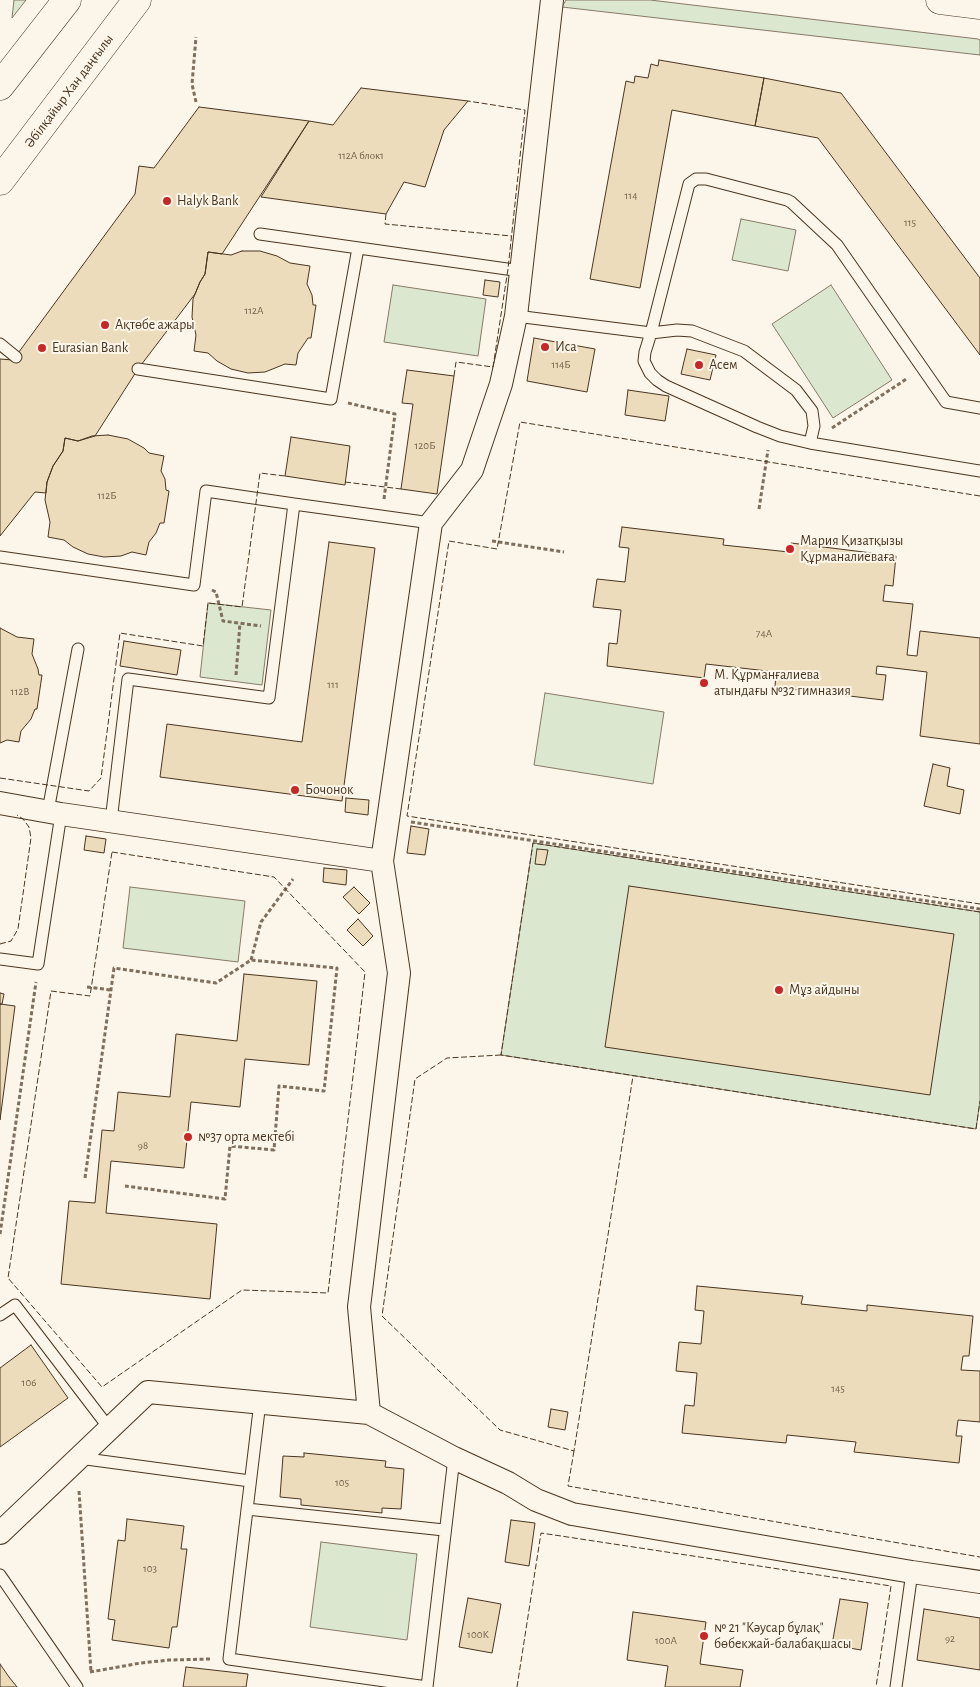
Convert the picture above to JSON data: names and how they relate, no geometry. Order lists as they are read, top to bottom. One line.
{"streets":{"main road":["Әбілқайыр Хан даңғылы"]},"places":["Halyk Bank","Ақтөбе ажары","Иса","Eurasian Bank","Асем","Мария Қизатқызы Құрманалиеваға","М. Құрманғалиева атындағы №32 гимназия","Бочонок","Мұз айдыны","№37 орта мектебі","№ 21 \"Кәусар бұлақ\" бөбекжай-балабақшасы"],"house_numbers":["112А блок1","114","115","112А","114Б","120Б","112Б","74А","111","112В","98","106","145","105","103","100К","92","100А"]}
